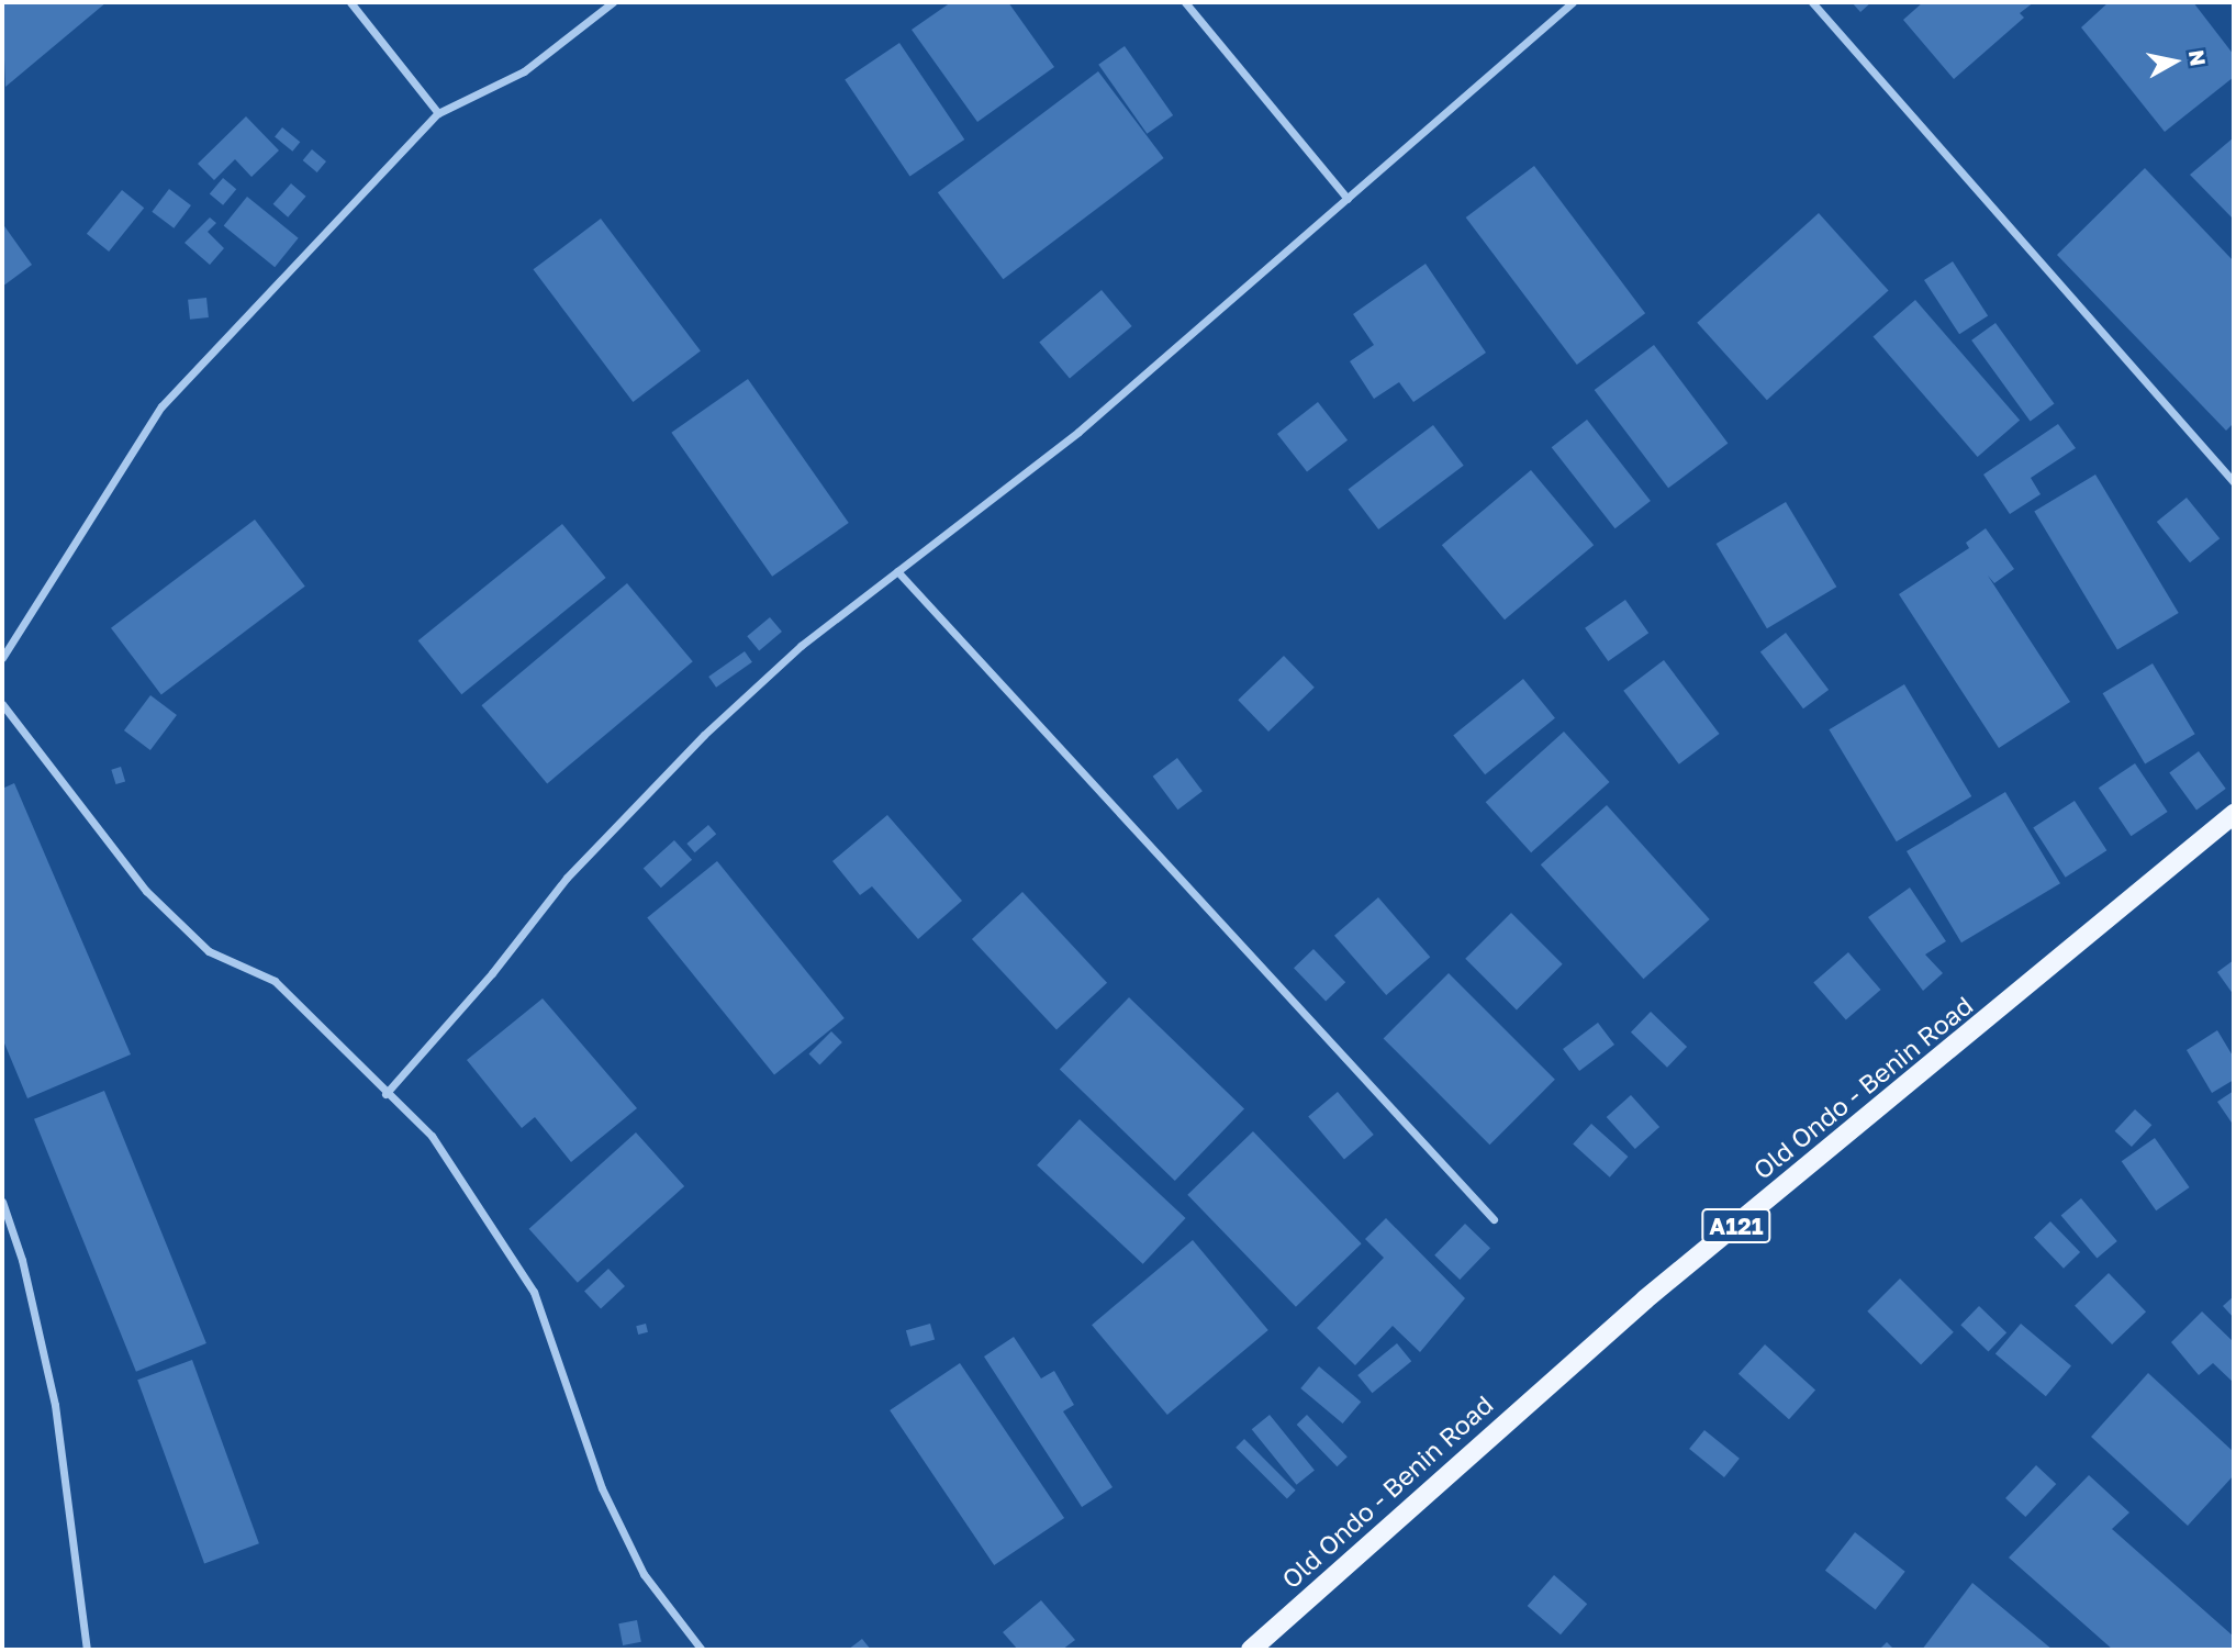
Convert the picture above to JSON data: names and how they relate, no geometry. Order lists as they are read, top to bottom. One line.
{"streets":{"main road":["Old Ondo - Benin Road","A121"]},"north":"right"}
